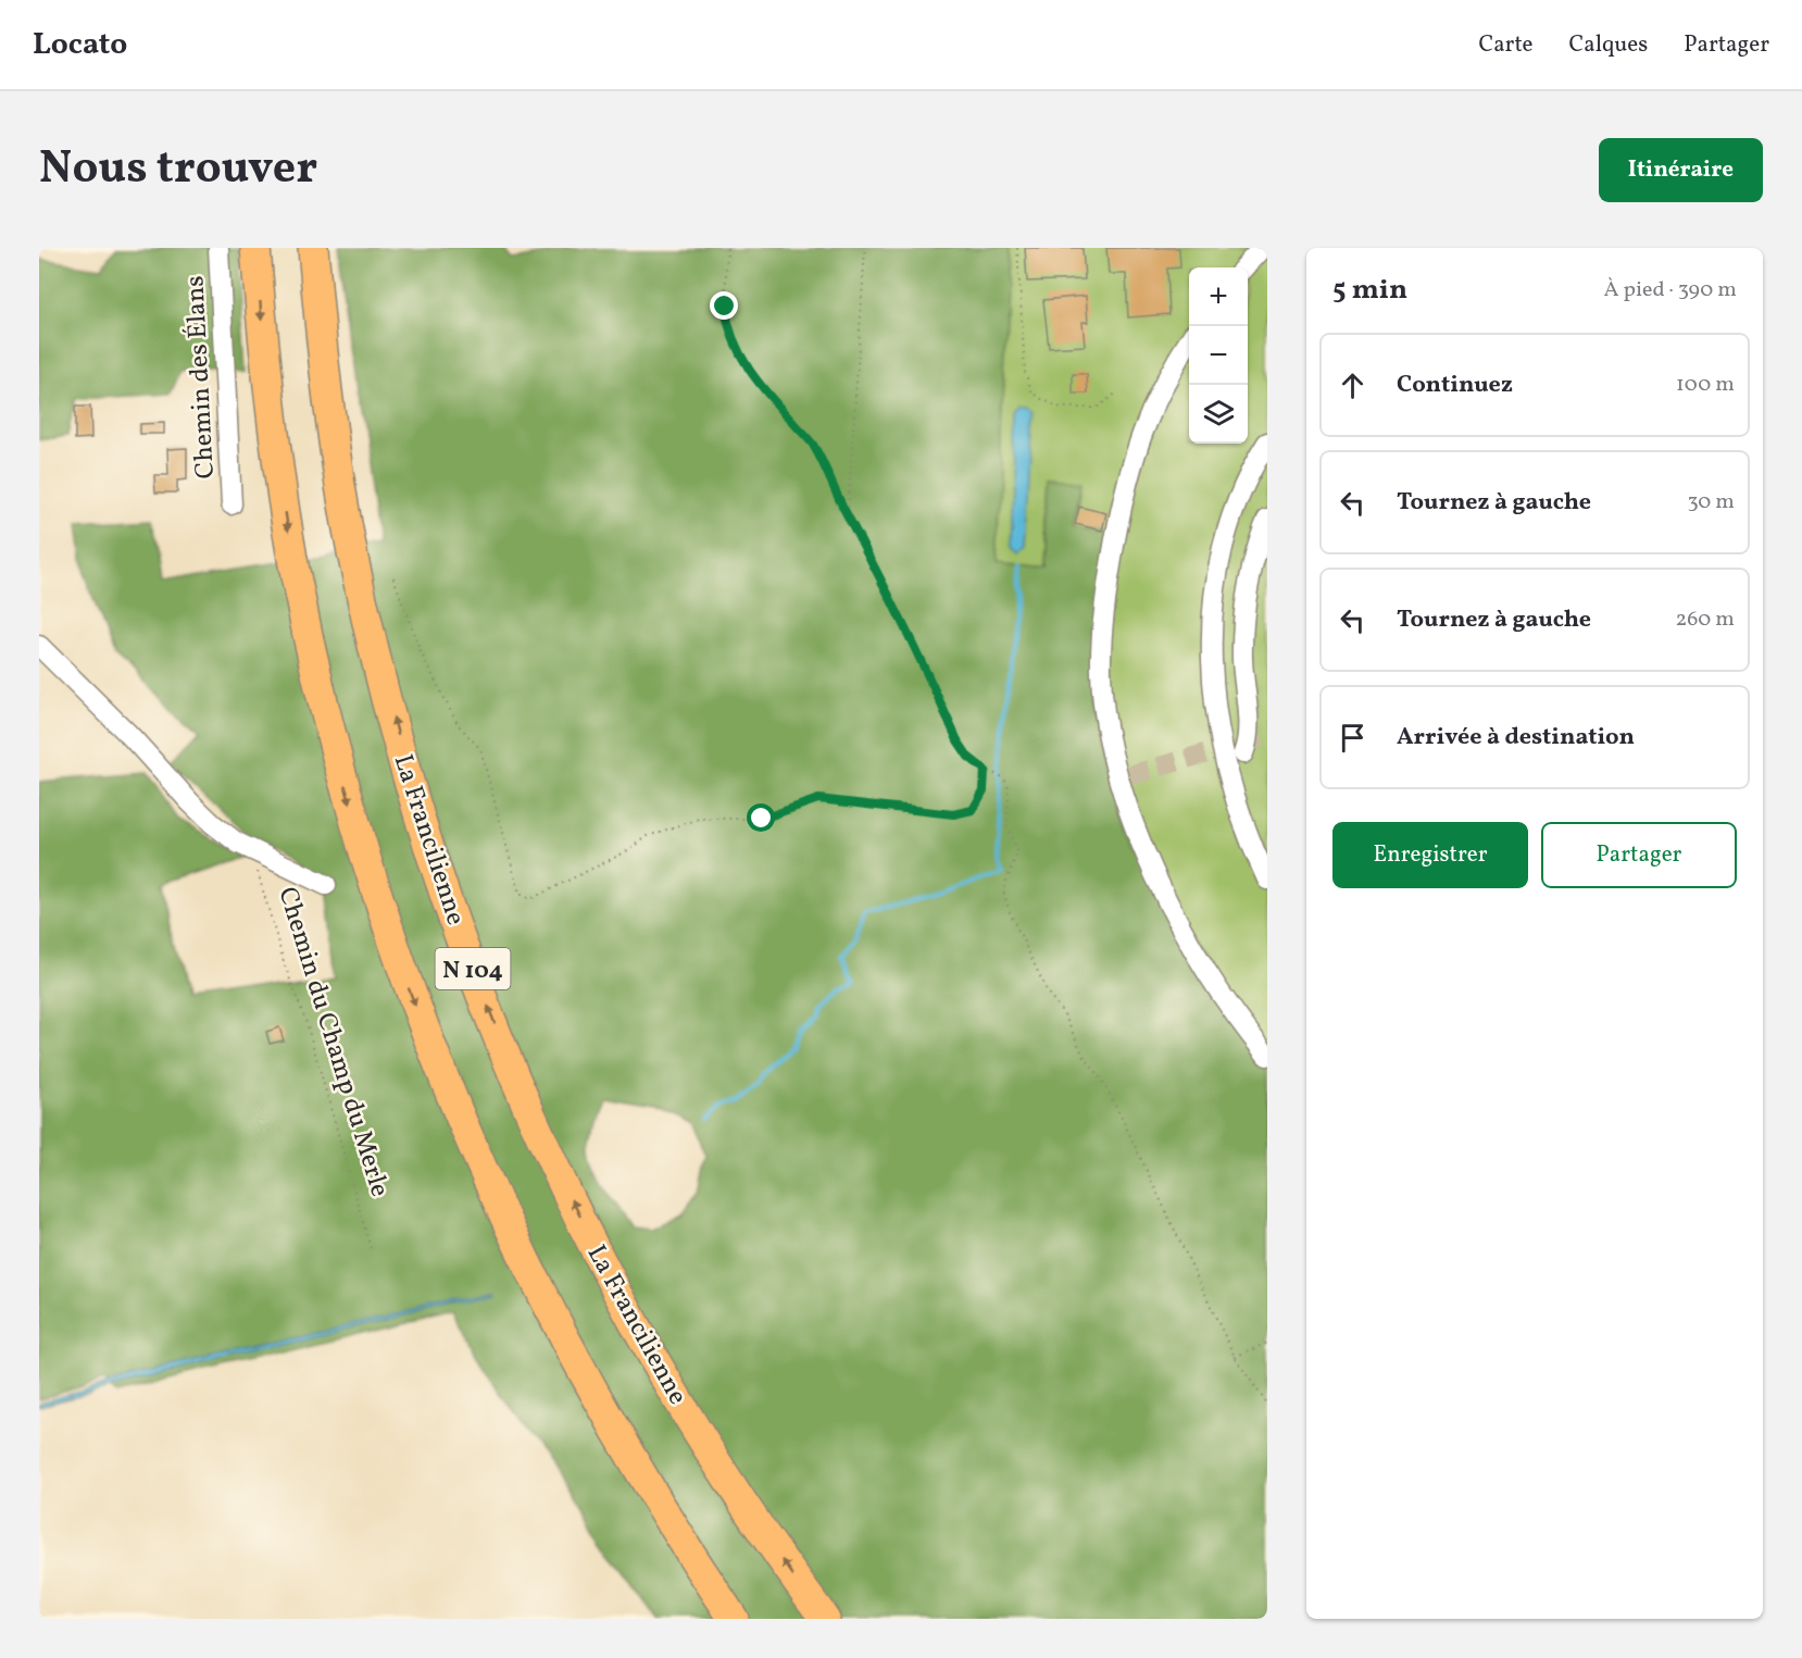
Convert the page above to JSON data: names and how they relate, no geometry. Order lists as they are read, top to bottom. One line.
{"streets":{"highway":["La Francilienne","N 104"],"street":["Chemin des Élans","Chemin du Champ du Merle"]},"page":{"header":"Locato","nav":["Carte","Calques","Partager"],"title":"Nous trouver","buttons":["Itinéraire",["Enregistrer","Partager"]],"heading":["5 min","À pied · 390 m"],"map_buttons":["+","−"],"list":[["Continuez","100 m"],["Tournez à gauche","30 m"],["Tournez à gauche","260 m"],"Arrivée à destination"]}}
